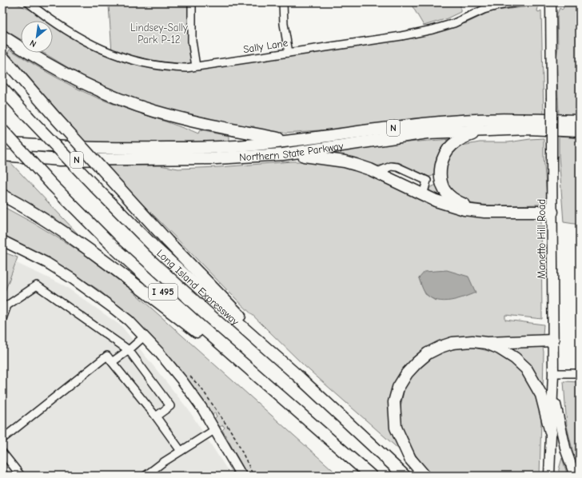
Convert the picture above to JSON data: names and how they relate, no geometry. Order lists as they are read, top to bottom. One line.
{"streets":{"highway":["N","Northern State Parkway","Long Island Expressway","I 495"],"main road":["Manetto Hill Road"],"street":["Sally Lane"]},"parks":["Lindsey-Sally Park P-12"],"north":"bottom left"}
